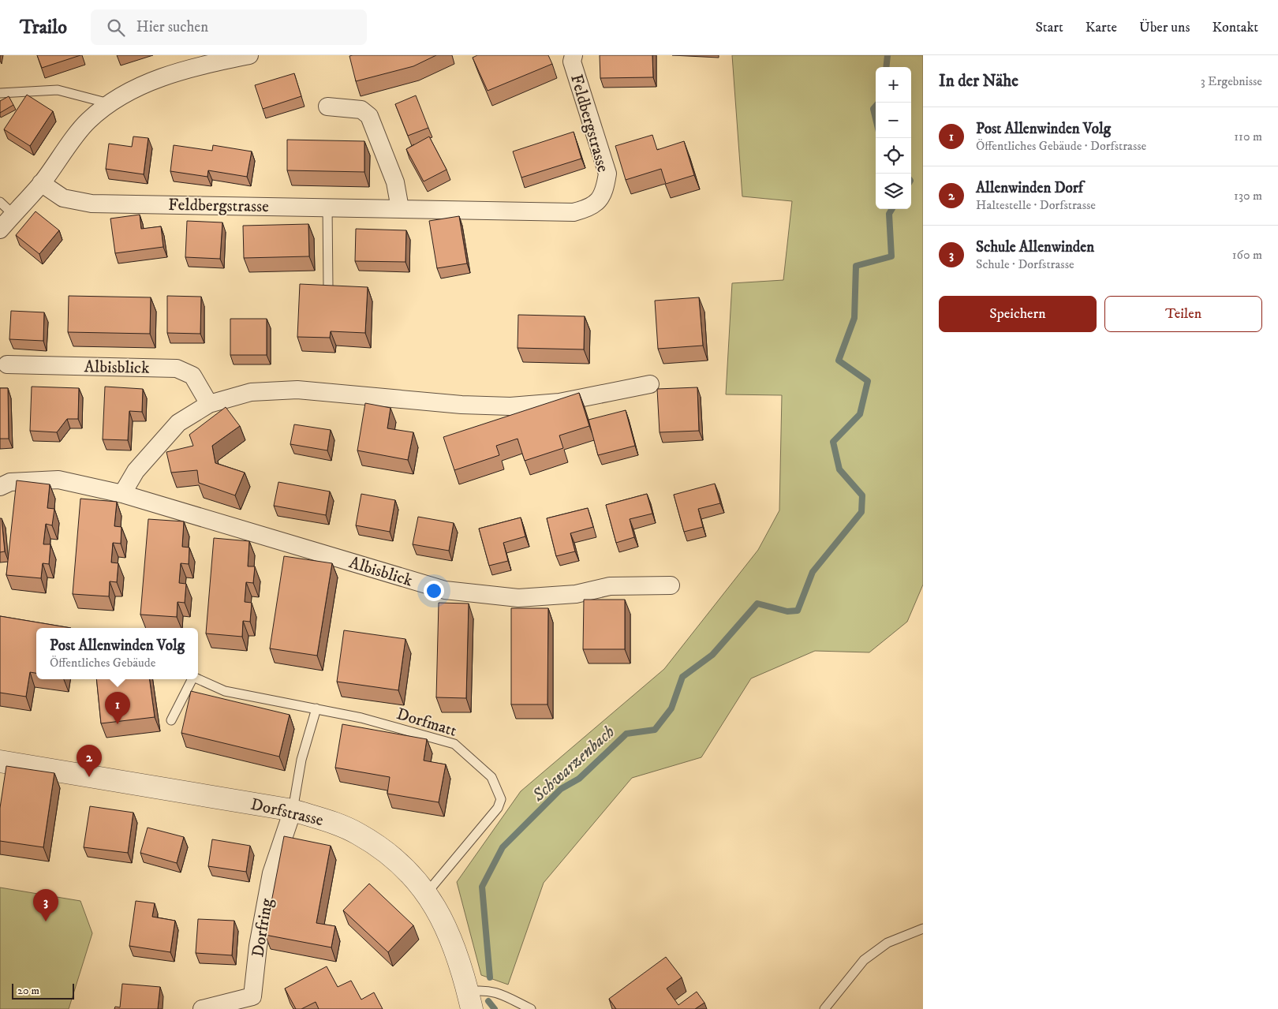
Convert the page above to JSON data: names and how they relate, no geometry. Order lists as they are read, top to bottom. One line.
{"streets":{"street":["Feldbergstrasse","Albisblick","Dorfstrasse","Dorfring"],"lane":["Dorfmatt"]},"crossings":[["Dorfmatt","Dorfstrasse"],["Dorfstrasse","Dorfring"]],"water":["Schwarzenbach"],"scale_bar":"20 m","page":{"header":"Trailo","search":"Hier suchen","nav":["Start","Karte","Über uns","Kontakt"],"heading":["In der Nähe","3 Ergebnisse"],"map_buttons":["+","−"],"list":[{"mark":"1","name":"Post Allenwinden Volg","note":"Öffentliches Gebäude · Dorfstrasse","value":"110 m"},{"mark":"2","name":"Allenwinden Dorf","note":"Haltestelle · Dorfstrasse","value":"130 m"},{"mark":"3","name":"Schule Allenwinden","note":"Schule · Dorfstrasse","value":"160 m"}],"buttons":["Speichern","Teilen"],"popup":["Post Allenwinden Volg","Öffentliches Gebäude"],"pins":["1","2","3"],"scale":"20 m"}}
